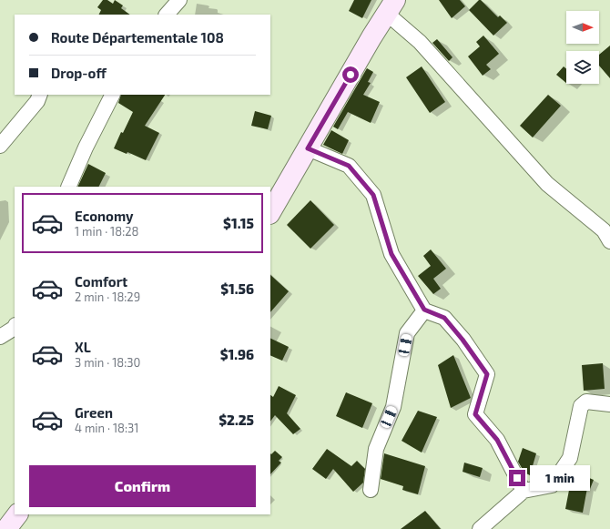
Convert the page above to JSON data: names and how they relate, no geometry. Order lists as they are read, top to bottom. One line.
{"north":"right","page":{"banner":["Route Départementale 108","Drop-off"],"list":[{"name":"Economy","note":"1 min · 18:28","value":"$1.15"},{"name":"Comfort","note":"2 min · 18:29","value":"$1.56"},{"name":"XL","note":"3 min · 18:30","value":"$1.96"},{"name":"Green","note":"4 min · 18:31","value":"$2.25"}],"buttons":"Confirm","bubble":"1 min"}}
